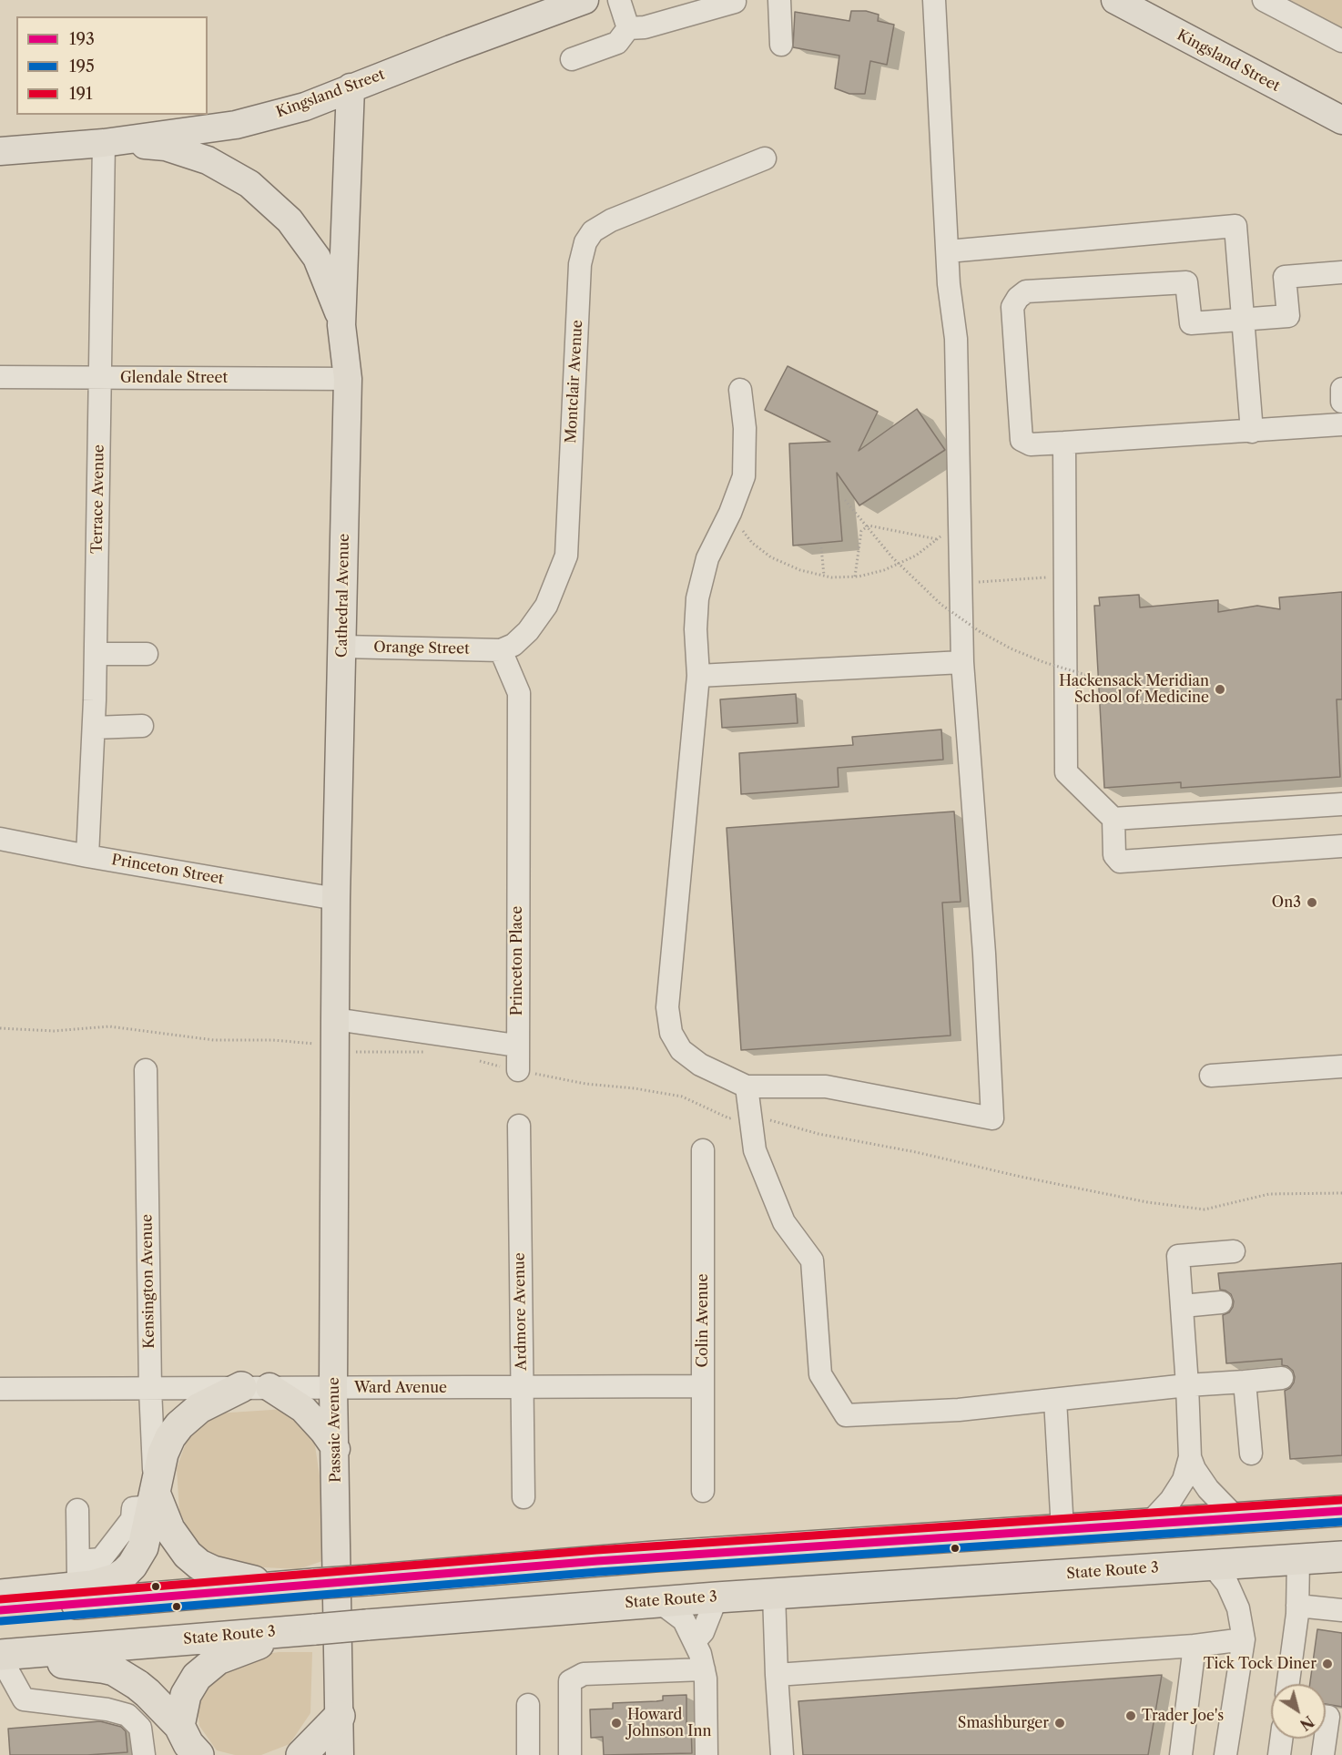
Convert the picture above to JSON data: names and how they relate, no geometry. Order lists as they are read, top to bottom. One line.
{"streets":{"highway":["State Route 3"],"main road":["Kingsland Street","Cathedral Avenue","Passaic Avenue"],"street":["Glendale Street","Montclair Avenue","Terrace Avenue","Orange Street","Princeton Street","Princeton Place","Kensington Avenue","Ardmore Avenue","Colin Avenue","Ward Avenue"]},"crossings":[["Kingsland Street","Terrace Avenue"],["Kingsland Street","Cathedral Avenue"],["Glendale Street","Terrace Avenue"],["Glendale Street","Cathedral Avenue"],["Montclair Avenue","Orange Street"],["Montclair Avenue","Princeton Place"],["Terrace Avenue","Princeton Street"],["Cathedral Avenue","Orange Street"],["Cathedral Avenue","Princeton Street"],["Cathedral Avenue","Passaic Avenue"],["Orange Street","Princeton Place"],["Kensington Avenue","Ward Avenue"],["Ardmore Avenue","Ward Avenue"],["Colin Avenue","Ward Avenue"],["Ward Avenue","Passaic Avenue"]],"places":["Hackensack Meridian School of Medicine","On3","Tick Tock Diner","Trader Joe's","Howard Johnson Inn","Smashburger"],"lines":["transit line 191","transit line 193","transit line 195"],"legend":["193","195","191"],"north":"bottom right"}
